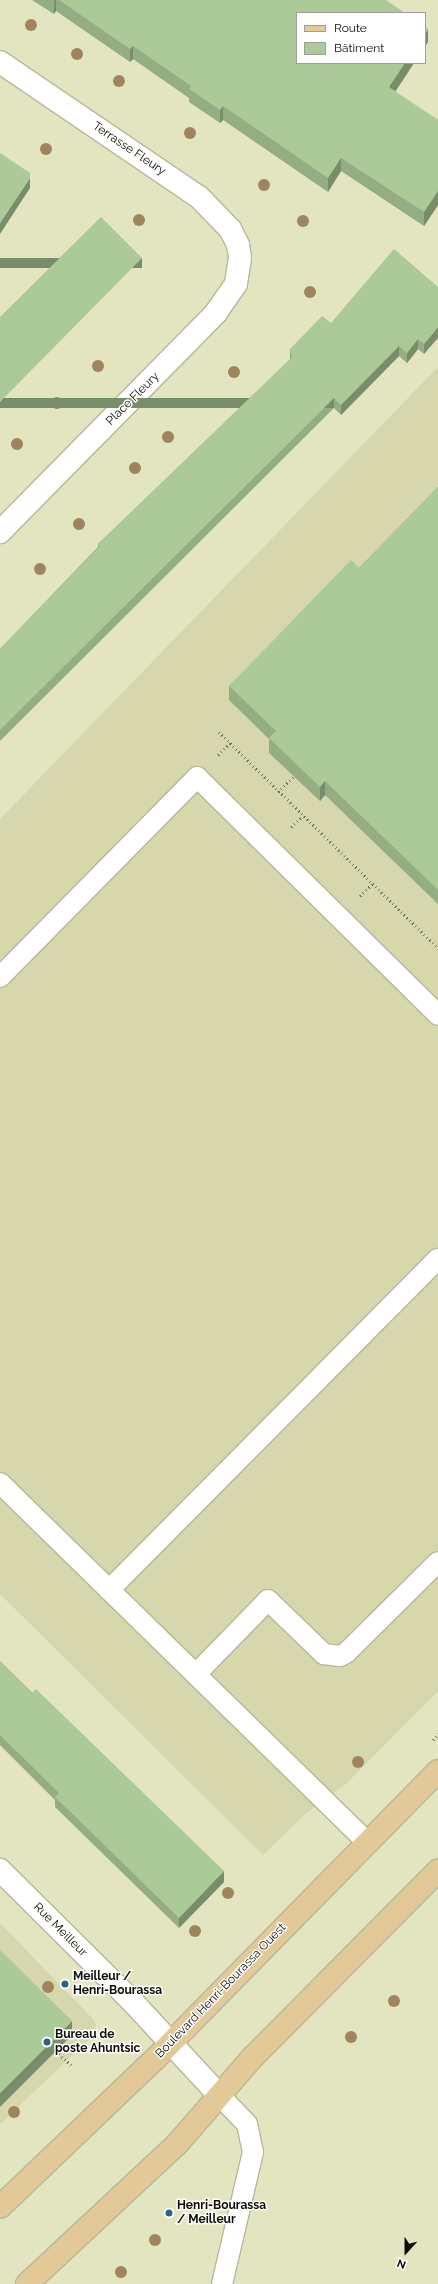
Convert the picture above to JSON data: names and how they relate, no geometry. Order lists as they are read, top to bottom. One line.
{"streets":{"main road":["Boulevard Henri-Bourassa Ouest"],"street":["Terrasse Fleury","Place Fleury","Rue Meilleur"]},"crossings":[["Terrasse Fleury","Place Fleury"],["Rue Meilleur","Boulevard Henri-Bourassa Ouest"]],"places":["Meilleur / Henri-Bourassa","Bureau de poste Ahuntsic","Henri-Bourassa / Meilleur"],"legend":["Route","Bâtiment"],"north":"bottom"}
